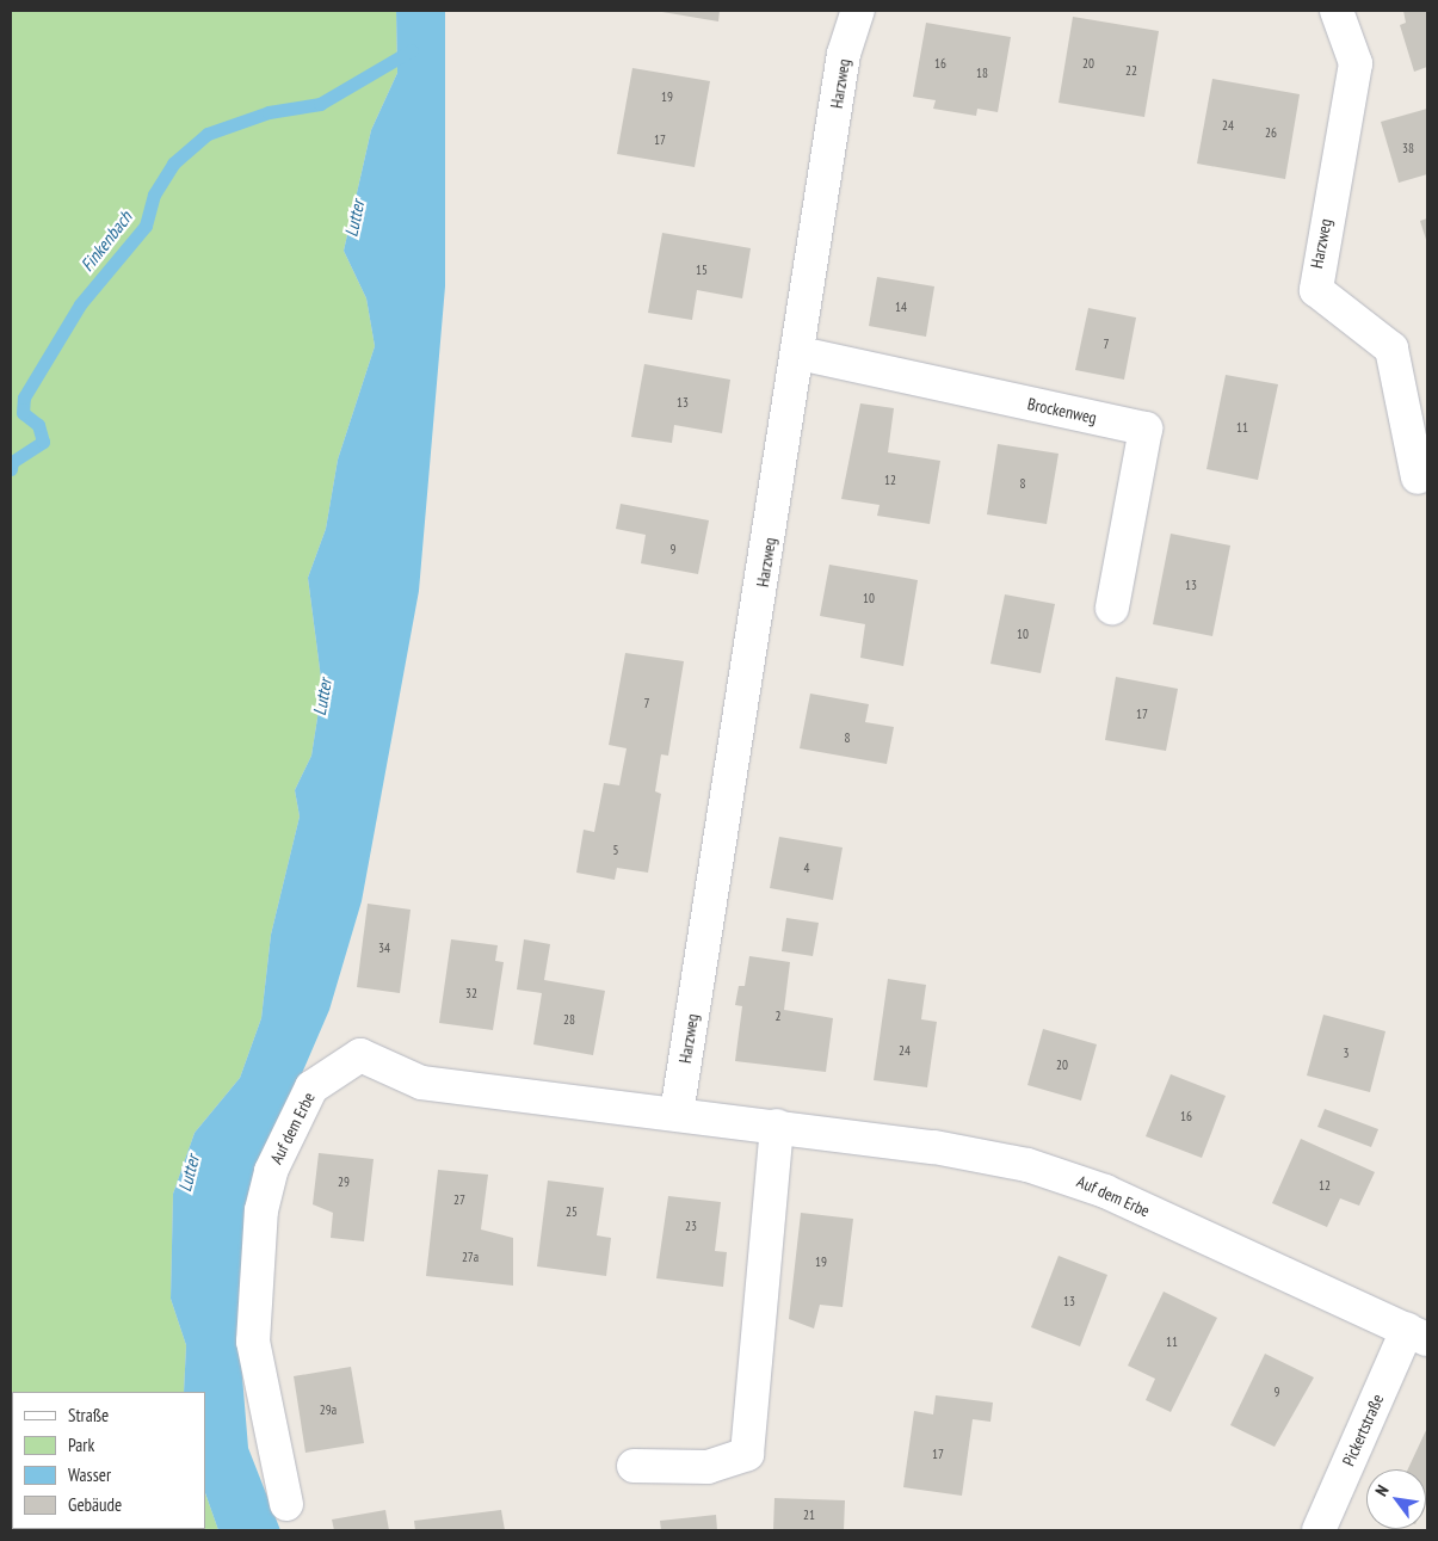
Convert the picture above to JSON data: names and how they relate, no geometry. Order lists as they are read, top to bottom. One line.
{"streets":{"street":["Harzweg","Brockenweg","Auf dem Erbe","Pickertstraße"]},"crossings":[["Harzweg","Brockenweg"],["Harzweg","Auf dem Erbe"],["Auf dem Erbe","Pickertstraße"]],"water":["Lutter","Finkenbach"],"house_numbers":["16","20","22","18","19","24","26","17","38","15","14","7","13","11","12","8","9","13","10","10","7","17","8","5","4","34","32","2","28","24","3","20","16","29","12","27","25","23","27a","19","13","11","9","29a","17","21"],"legend":["Straße","Park","Wasser","Gebäude"],"north":"top left"}
